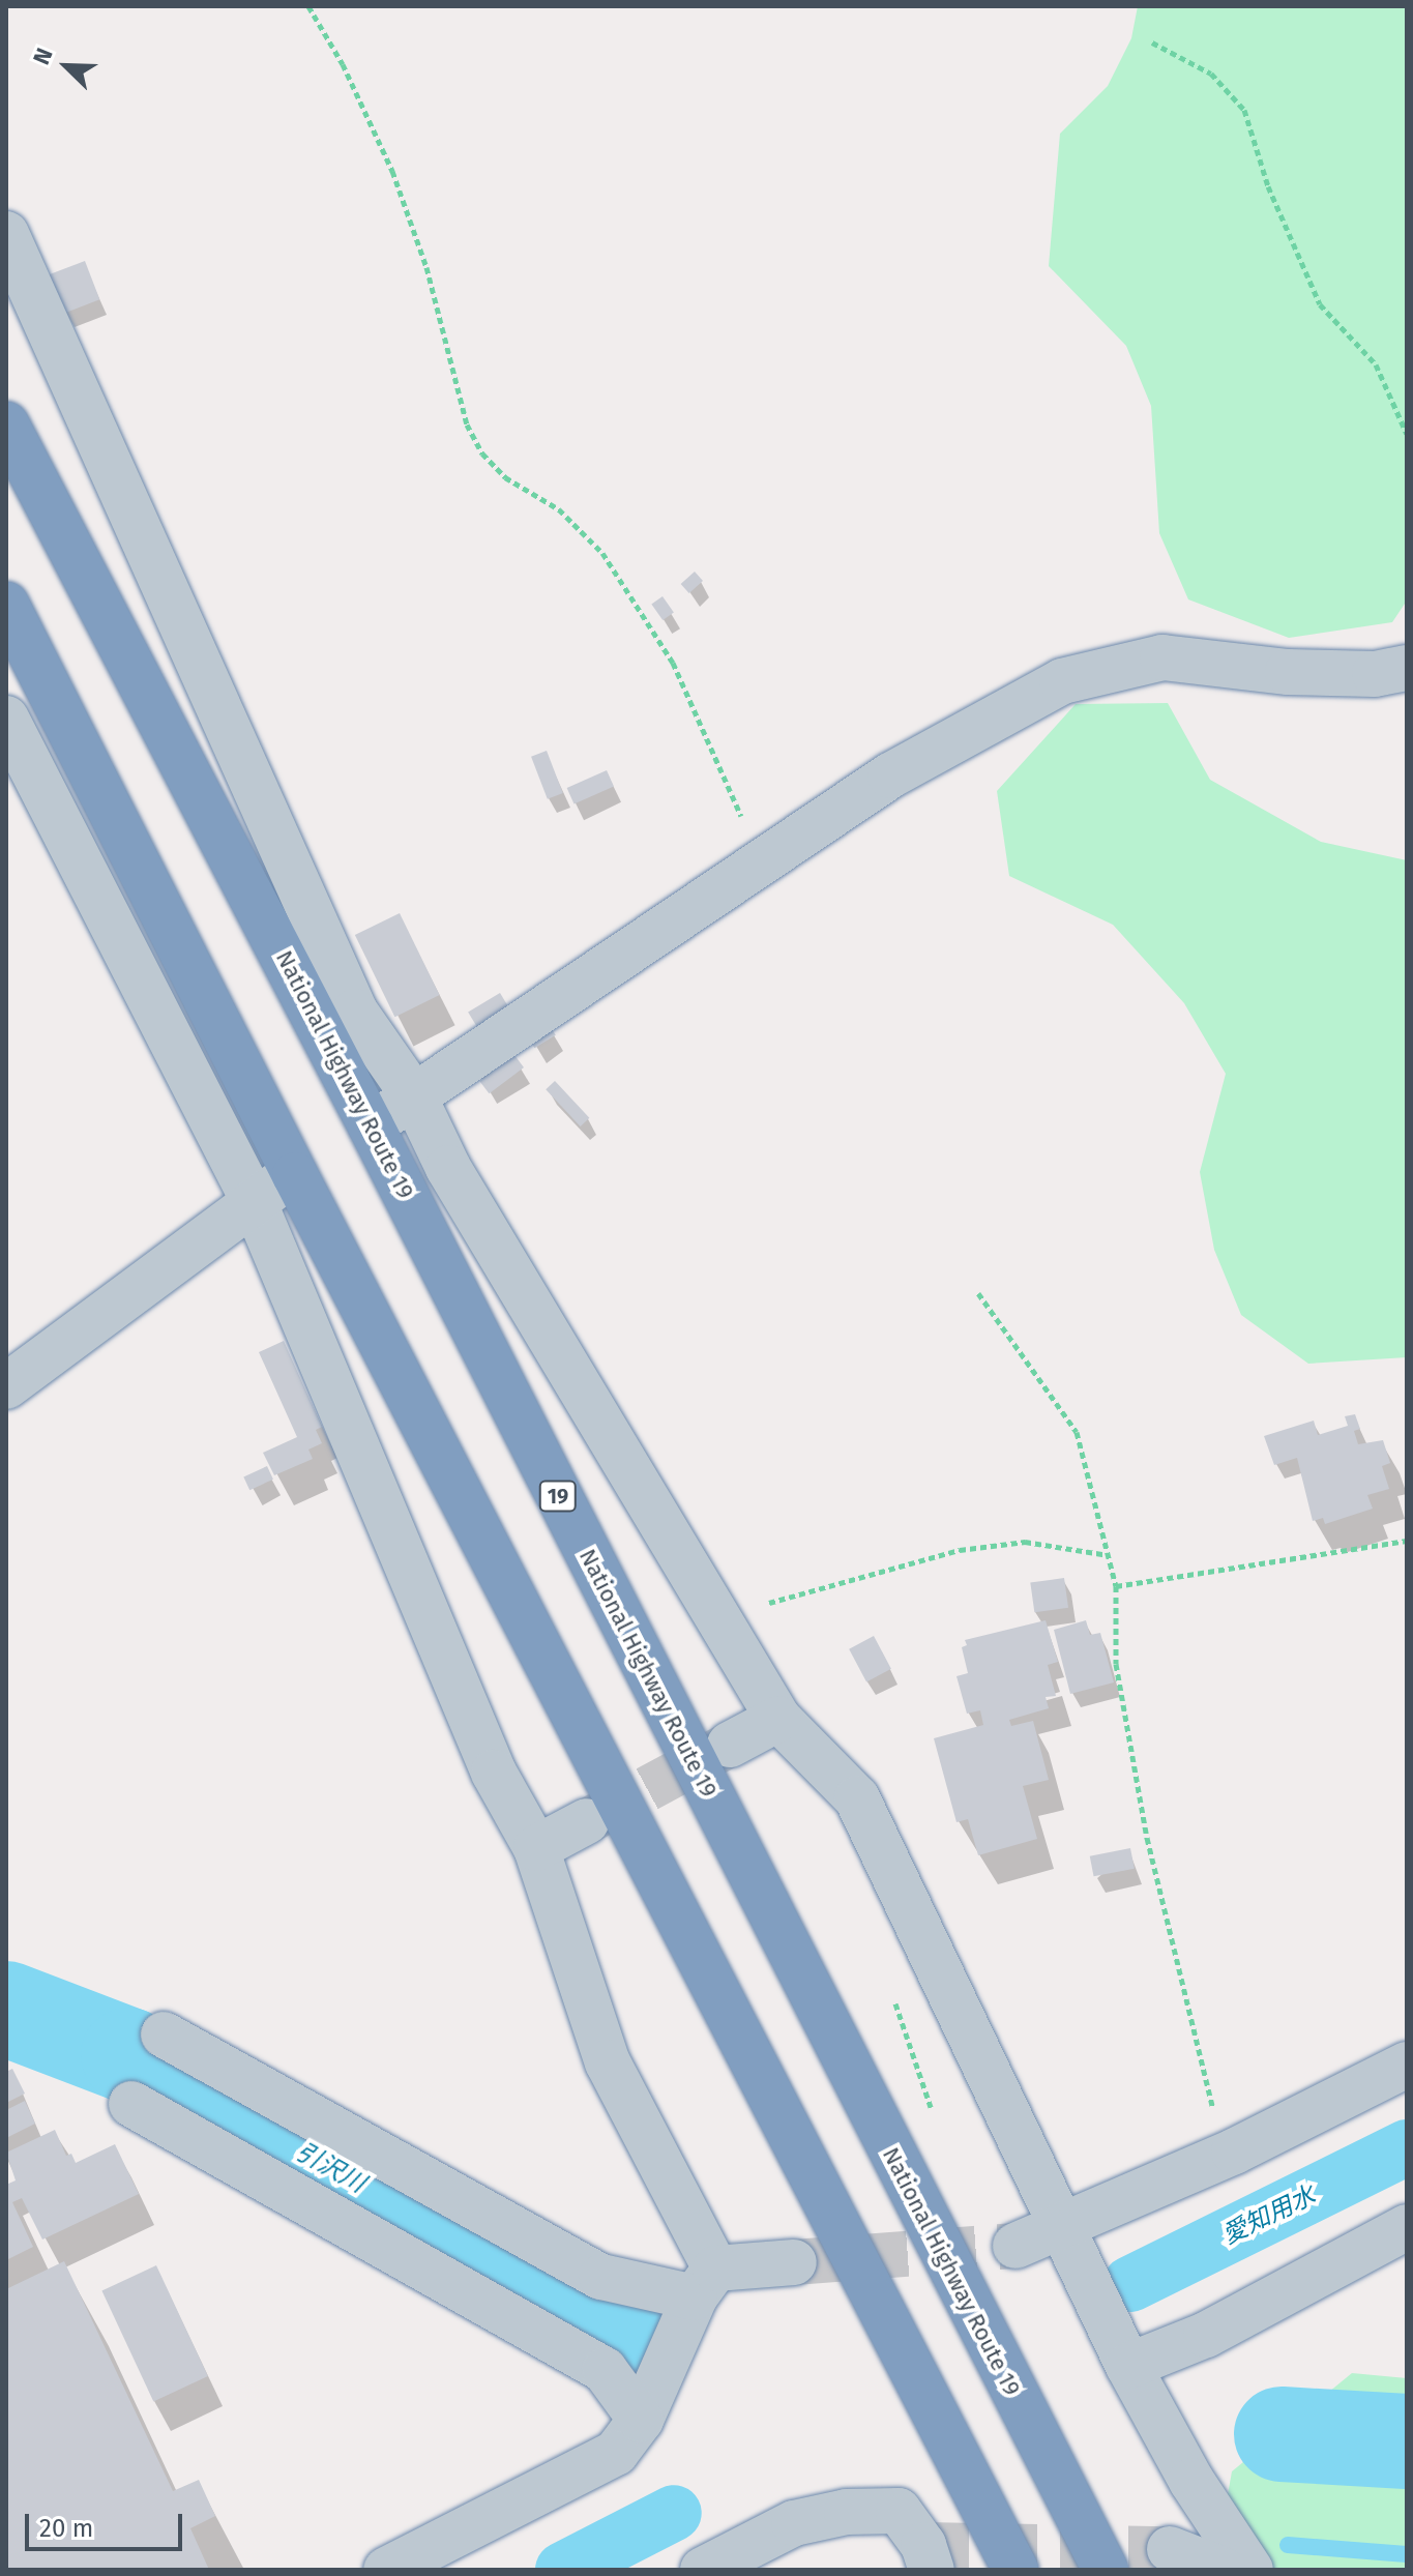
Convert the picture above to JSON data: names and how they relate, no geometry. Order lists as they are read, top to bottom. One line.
{"streets":{"highway":["National Highway Route 19","19"]},"water":["引沢川","愛知用水"],"scale_bar":"20 m","north":"top left"}
